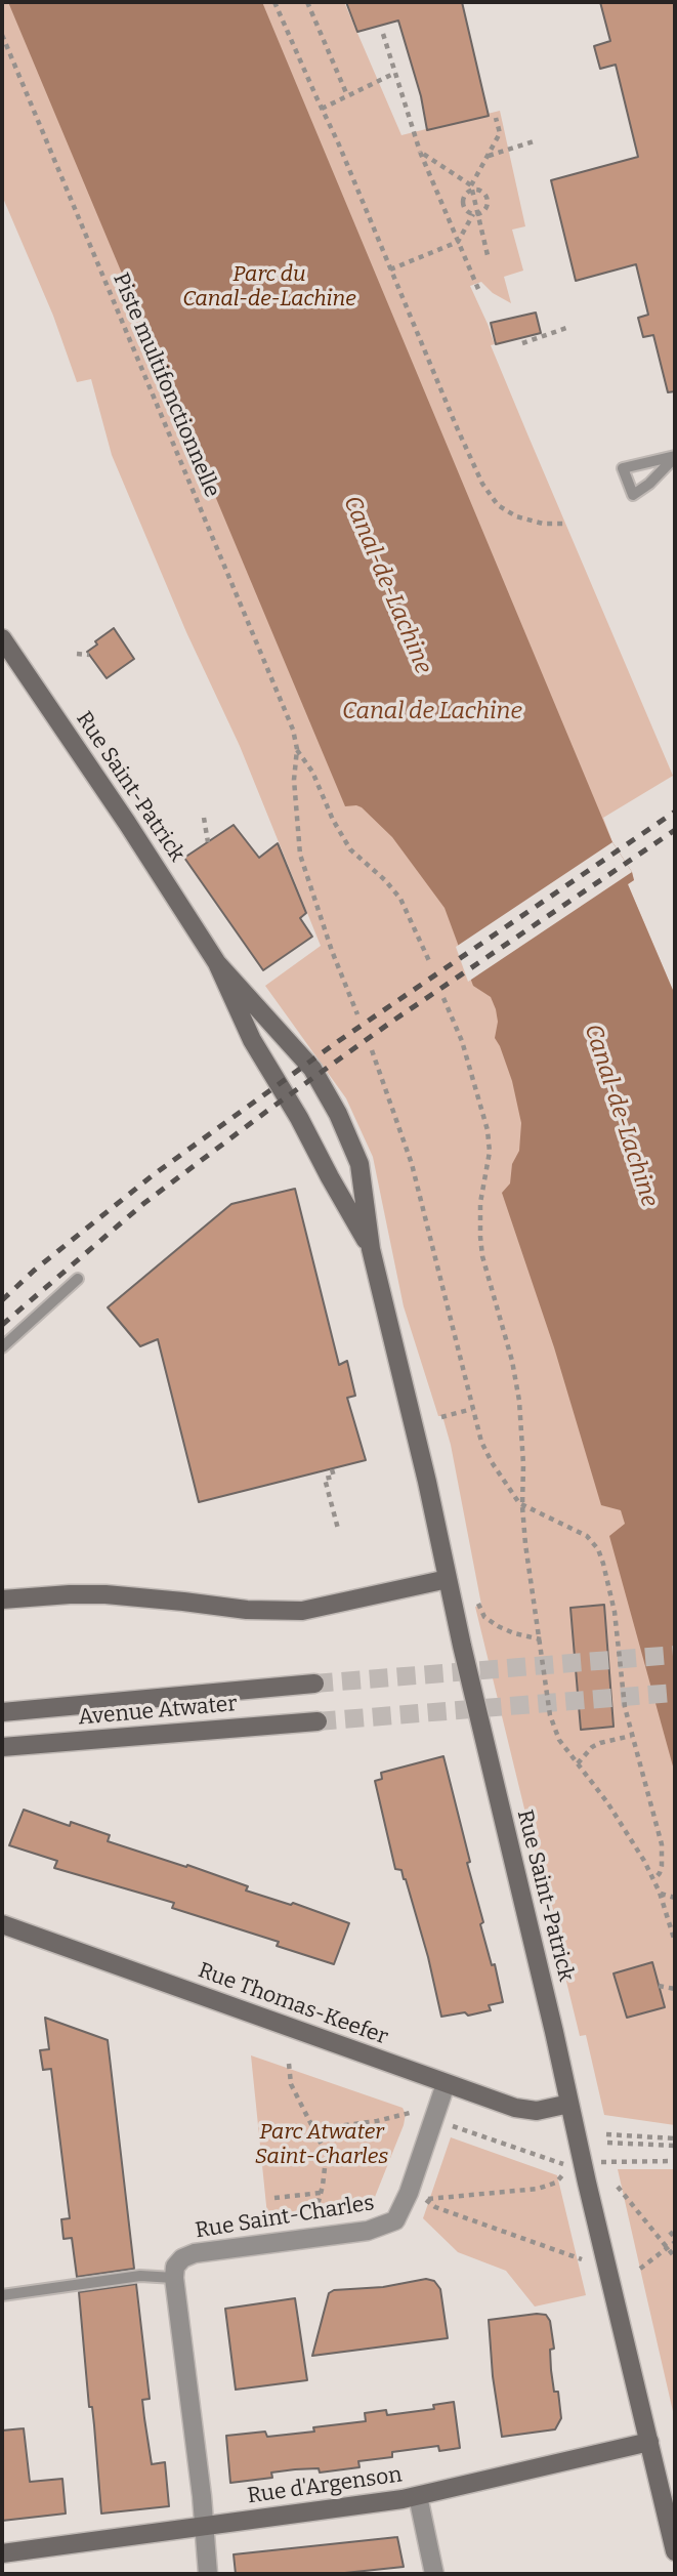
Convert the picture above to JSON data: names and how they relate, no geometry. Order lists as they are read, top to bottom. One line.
{"streets":{"main road":["Rue Saint-Patrick","Avenue Atwater","Rue Thomas-Keefer","Rue d'Argenson"],"street":["Rue Saint-Charles"],"path":["Piste multifonctionnelle"]},"crossings":[["Rue Saint-Patrick","Rue Thomas-Keefer"],["Rue Saint-Patrick","Rue d'Argenson"],["Rue Thomas-Keefer","Rue Saint-Charles"]],"water":["Canal-de-Lachine","Canal de Lachine"],"parks":["Parc du Canal-de-Lachine","Parc Atwater Saint-Charles"]}
